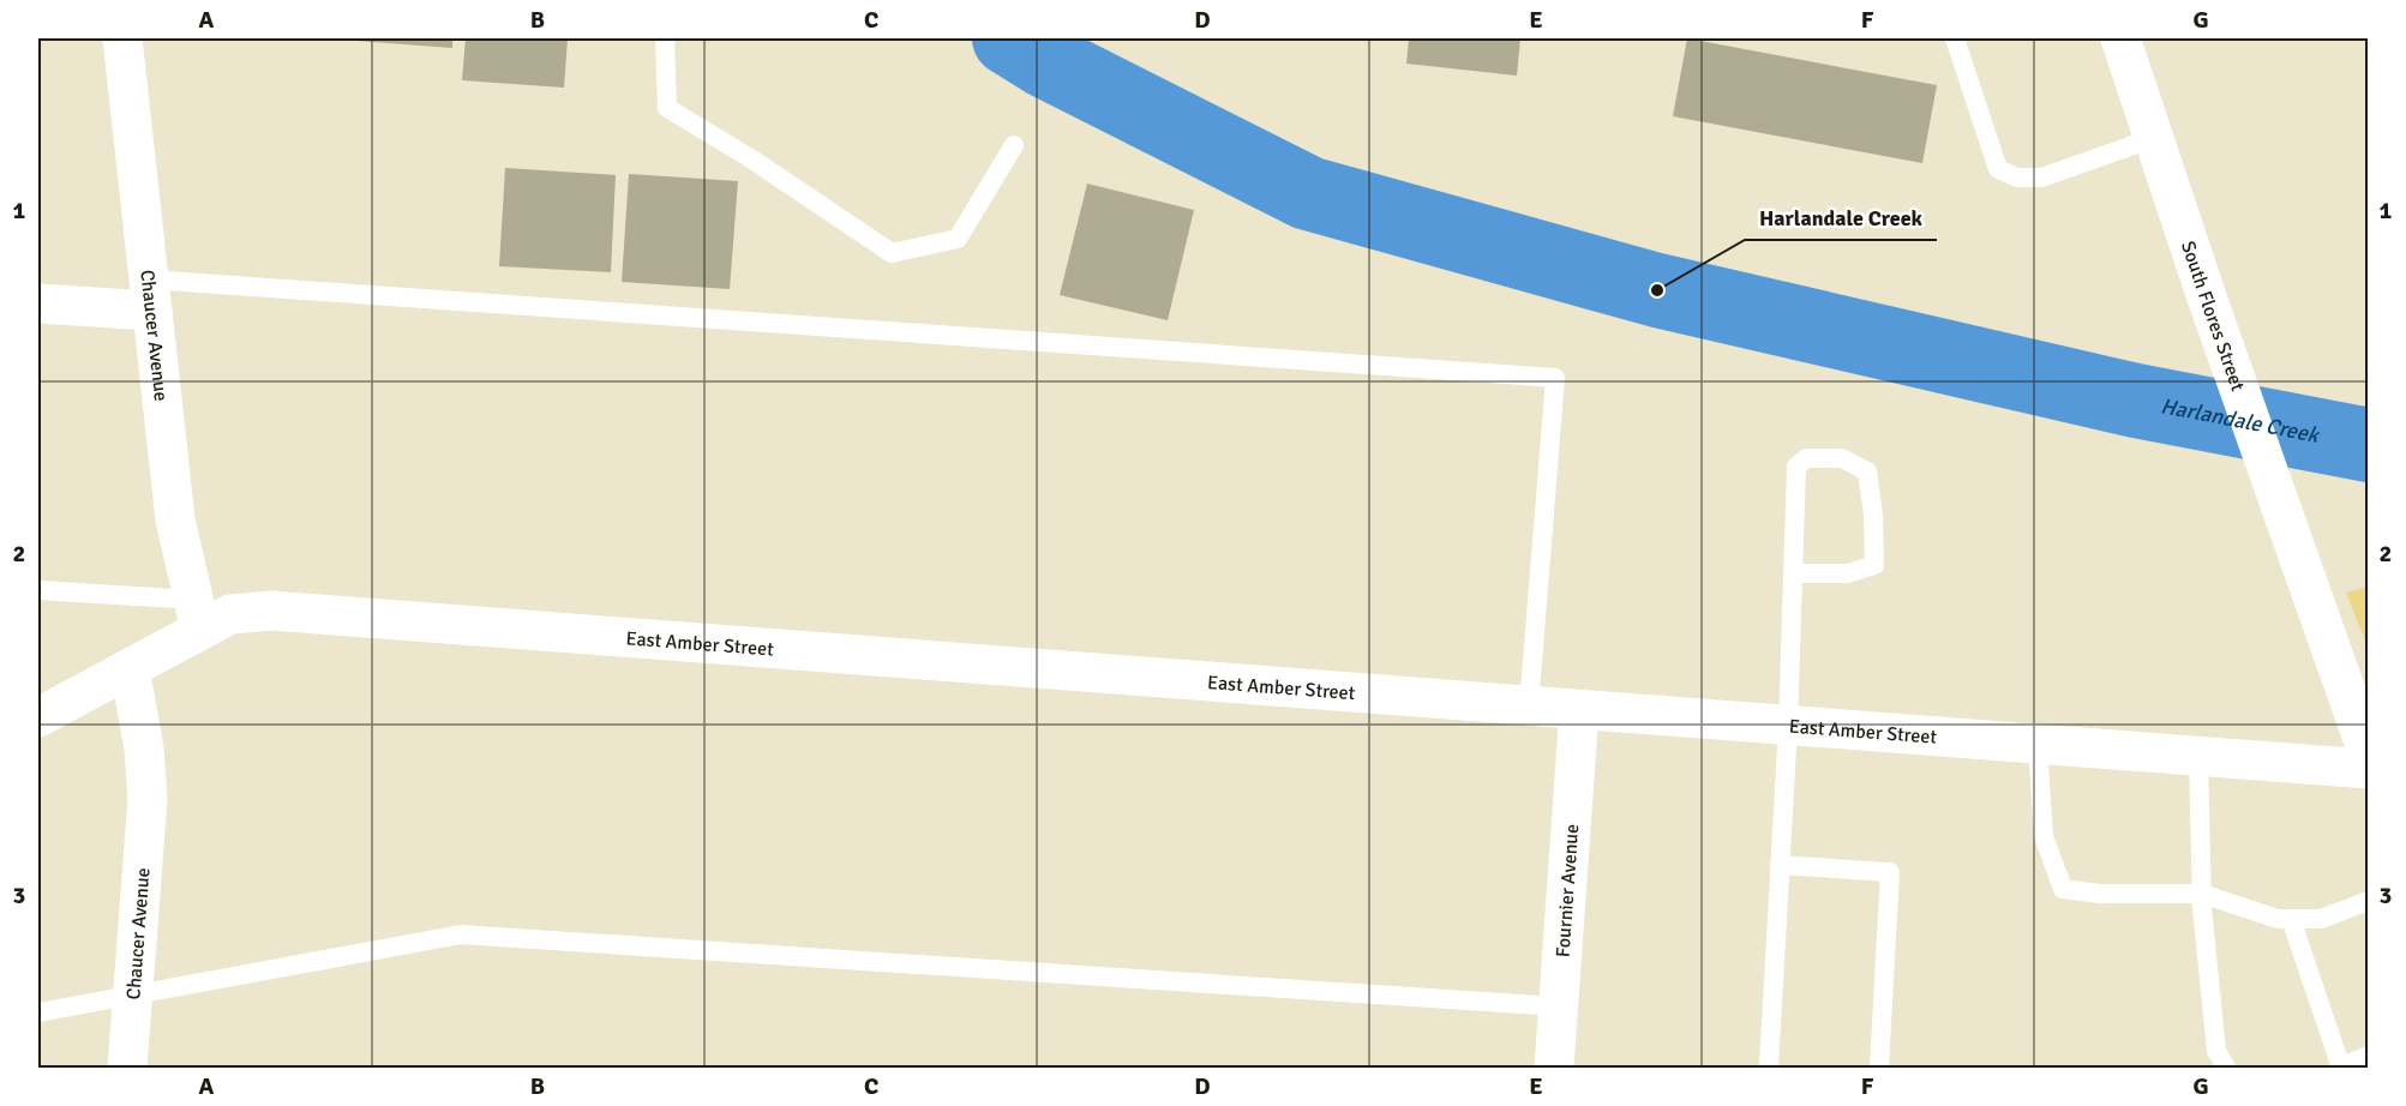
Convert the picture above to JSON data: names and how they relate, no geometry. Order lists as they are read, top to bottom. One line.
{"streets":{"street":["South Flores Street","Chaucer Avenue","East Amber Street","Fournier Avenue"]},"crossings":[["Chaucer Avenue","East Amber Street"],["East Amber Street","Fournier Avenue"]],"water":["Harlandale Creek"],"places":["Harlandale Creek"],"grid":{"columns":["A","B","C","D","E","F","G"],"rows":["1","2","3"]}}
